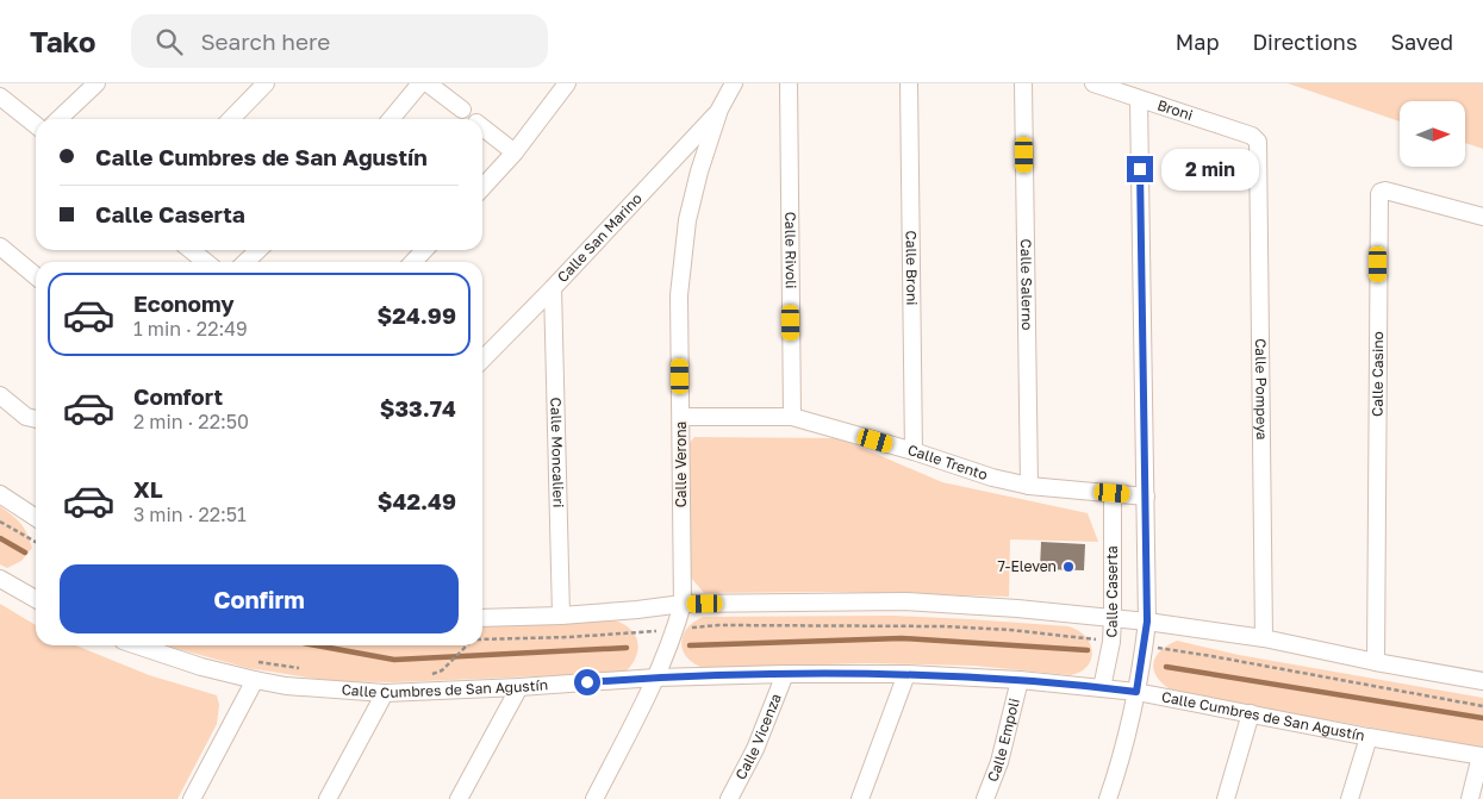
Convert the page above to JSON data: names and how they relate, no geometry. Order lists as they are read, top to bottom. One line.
{"streets":{"street":["Broni","Calle San Marino","Calle Rivoli","Calle Broni","Calle Salerno","Calle Casino","Calle Pompeya","Calle Moncalieri","Calle Trento","Calle Verona","Calle Caserta","Calle Cumbres de San Agustín","Calle Vicenza","Calle Empoli"]},"crossings":[["Broni","Calle Pompeya"],["Calle San Marino","Calle Moncalieri"],["Calle San Marino","Calle Verona"],["Calle Rivoli","Calle Trento"],["Calle Broni","Calle Trento"],["Calle Salerno","Calle Trento"],["Calle Trento","Calle Verona"],["Calle Trento","Calle Caserta"],["Calle Verona","Calle Cumbres de San Agustín"],["Calle Caserta","Calle Cumbres de San Agustín"],["Calle Cumbres de San Agustín","Calle Vicenza"],["Calle Cumbres de San Agustín","Calle Empoli"]],"places":["7-Eleven"],"north":"right","page":{"header":"Tako","search":"Search here","nav":["Map","Directions","Saved"],"banner":["Calle Cumbres de San Agustín","Calle Caserta"],"bubble":"2 min","list":[{"name":"Economy","note":"1 min · 22:49","value":"$24.99"},{"name":"Comfort","note":"2 min · 22:50","value":"$33.74"},{"name":"XL","note":"3 min · 22:51","value":"$42.49"}],"buttons":"Confirm"}}
